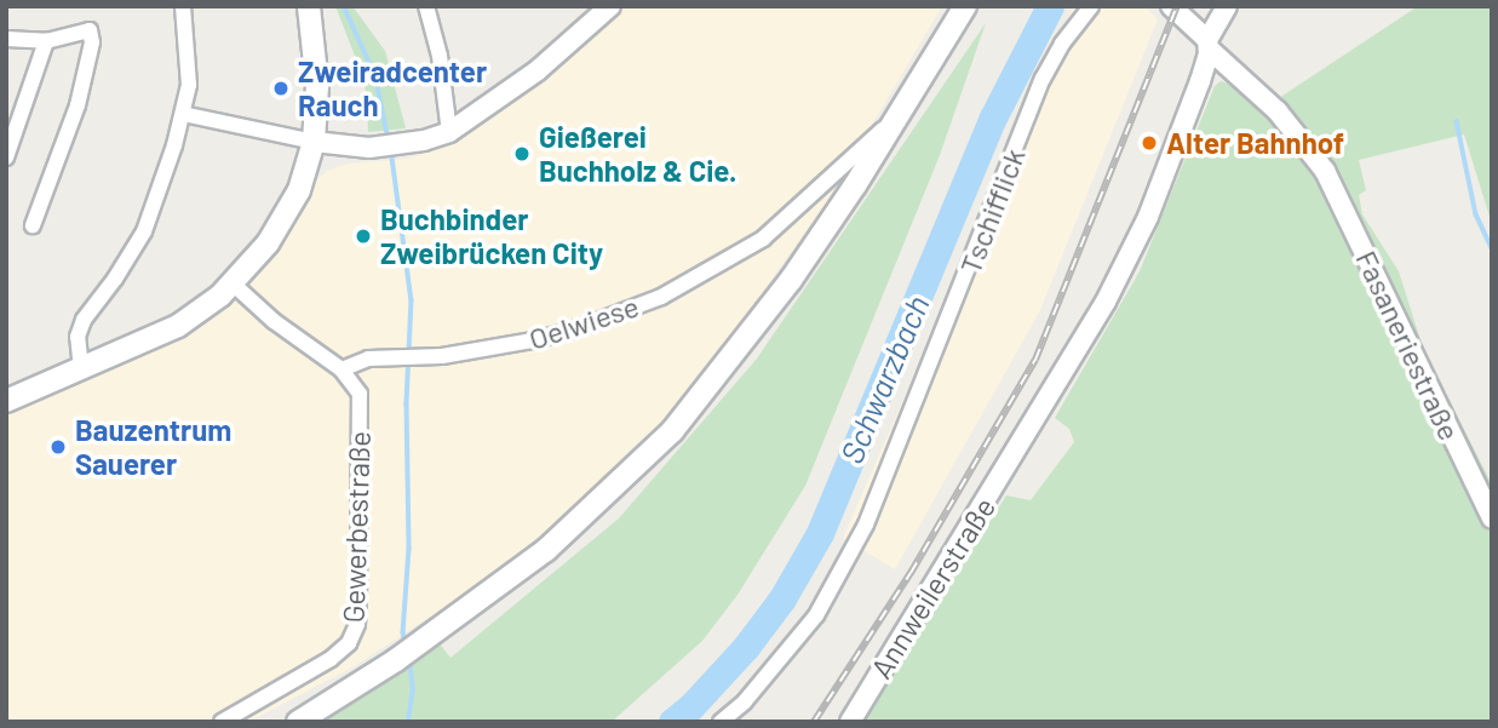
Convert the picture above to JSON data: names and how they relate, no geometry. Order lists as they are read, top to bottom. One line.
{"streets":{"street":["Tschifflick","Oelwiese","Fasaneriestraße","Gewerbestraße","Annweilerstraße"]},"crossings":[["Oelwiese","Gewerbestraße"],["Fasaneriestraße","Annweilerstraße"]],"water":["Schwarzbach"],"places":["Zweiradcenter Rauch","Alter Bahnhof","Gießerei Buchholz & Cie.","Buchbinder Zweibrücken City","Bauzentrum Sauerer"]}
